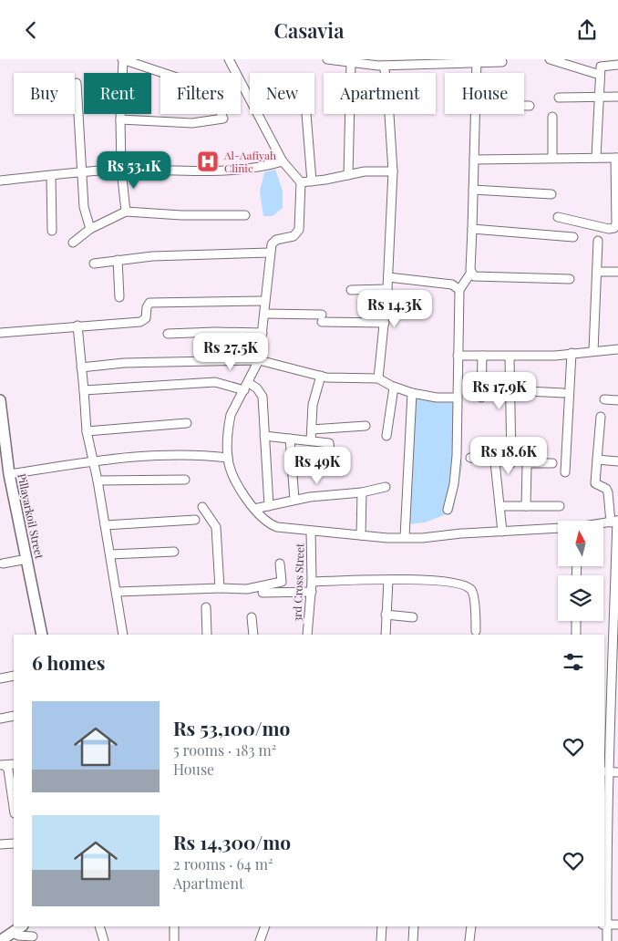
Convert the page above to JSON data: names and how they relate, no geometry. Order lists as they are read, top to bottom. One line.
{"streets":{"street":["Pillayarkoil Street","3rd Cross Street"]},"places":{"hospital":["Al-Aafiyah Clinic"]},"north":"top","page":{"header":"Casavia","chip":["Buy","Rent","Filters","New","Apartment","House"],"price":["Rs 53.1K","Rs 14.3K","Rs 27.5K","Rs 17.9K","Rs 18.6K","Rs 49K"],"heading":"6 homes","list":[{"name":"Rs 53,100/mo","note":"5 rooms · 183 m² · House"},{"name":"Rs 14,300/mo","note":"2 rooms · 64 m² · Apartment"}]}}
